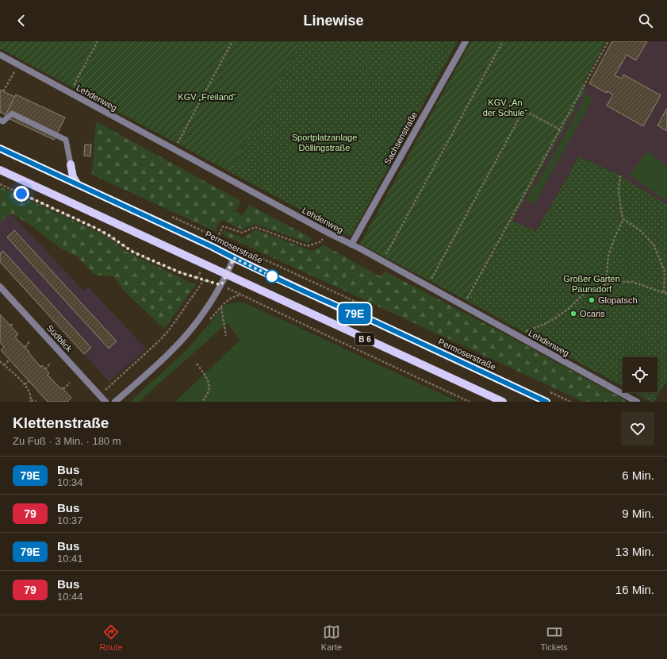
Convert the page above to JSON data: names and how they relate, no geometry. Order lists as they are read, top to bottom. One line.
{"streets":{"main road":["Permoserstraße","B 6"],"street":["Lehdenweg","Sachsenstraße","Südblick"]},"crossings":[["Lehdenweg","Sachsenstraße"]],"parks":["KGV „Freiland“","KGV „An der Schule“","Sportplatzanlage Döllingstraße","Großer Garten Paunsdorf"],"places":["Glopatsch","Ocaris"],"lines":["bus line 79E"],"page":{"header":"Linewise","on_map":"79E","heading":["Klettenstraße","Zu Fuß · 3 Min. · 180 m"],"list":[{"mark":"79E","name":"Bus","note":"10:34","value":"6 Min."},{"mark":"79","name":"Bus","note":"10:37","value":"9 Min."},{"mark":"79E","name":"Bus","note":"10:41","value":"13 Min."},{"mark":"79","name":"Bus","note":"10:44","value":"16 Min."}],"tabs":["Route","Karte","Tickets"]}}
